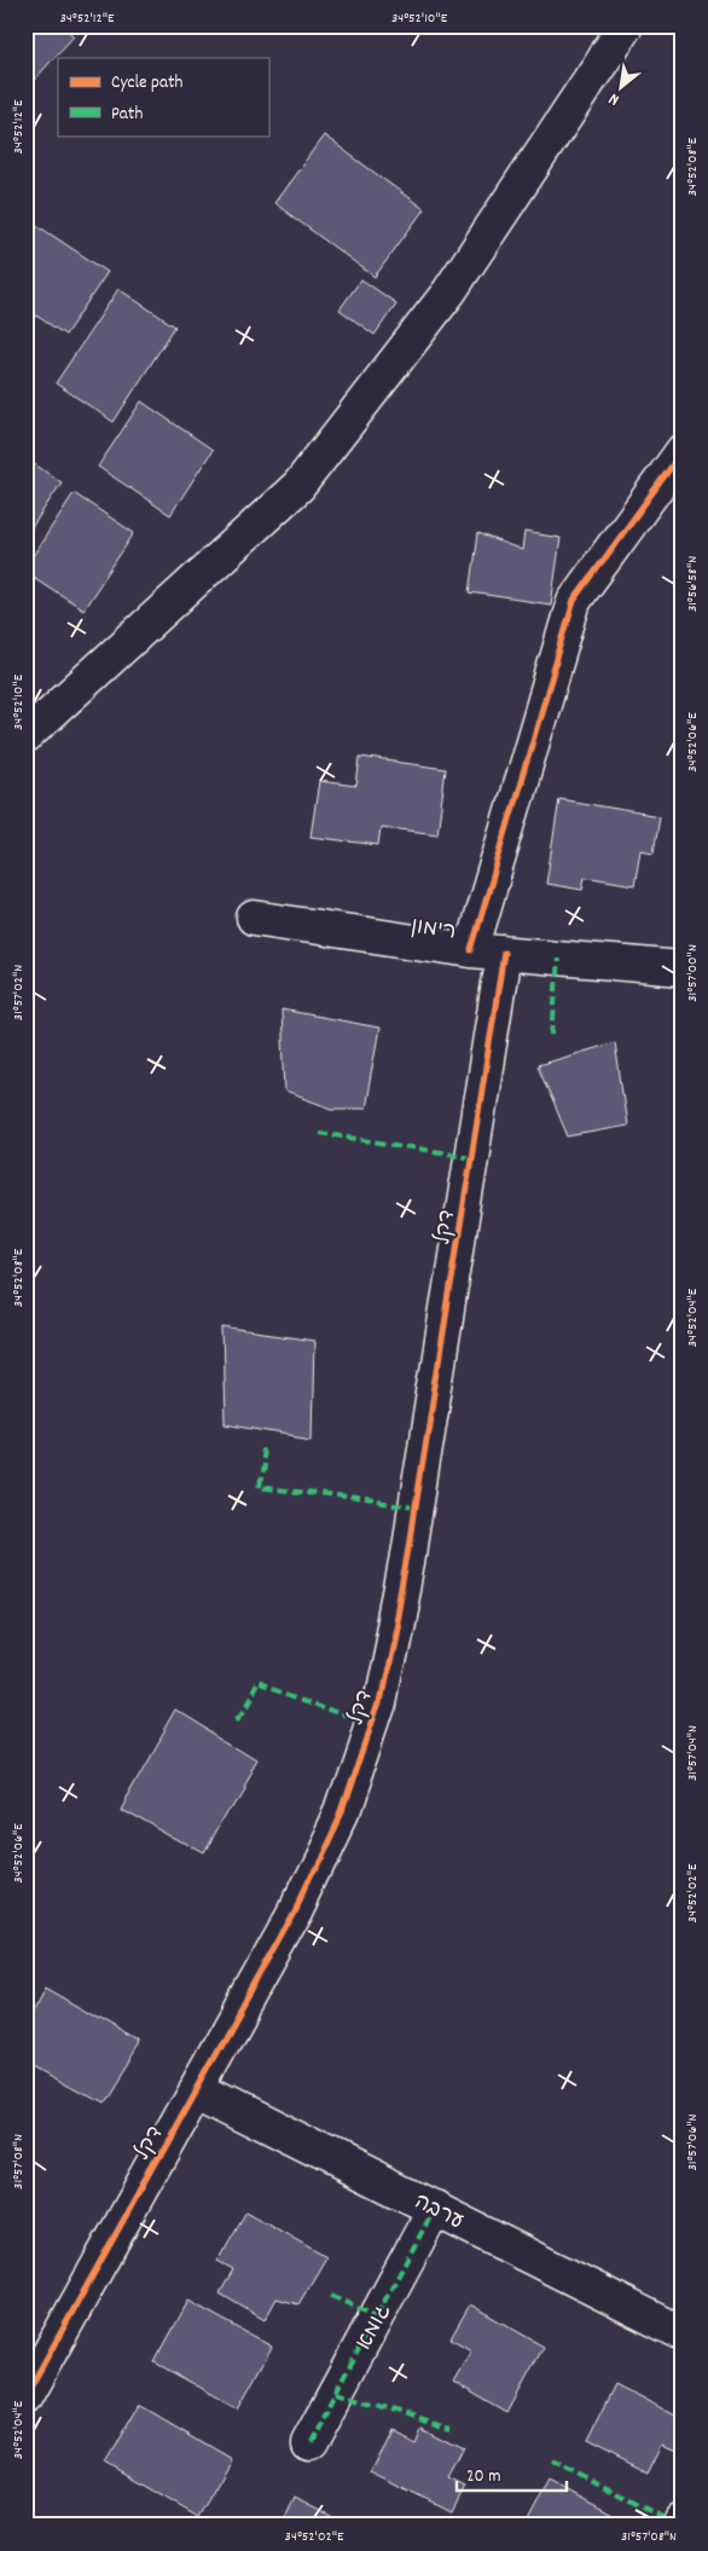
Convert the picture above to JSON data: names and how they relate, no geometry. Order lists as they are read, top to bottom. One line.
{"streets":{"street":["רימון","דקל","ערבה","גומא"]},"crossings":[["רימון","דקל"],["דקל","ערבה"],["ערבה","גומא"]],"legend":["Cycle path","Path"],"scale_bar":"20 m","north":"bottom left","coordinates":["34°52'12\"E","34°52'10\"E","34°52'08\"E","31°56'58\"N","34°52'06\"E","31°57'00\"N","31°57'02\"N","34°52'04\"E","31°57'04\"N","34°52'02\"E","31°57'06\"N","31°57'08\"N"]}
